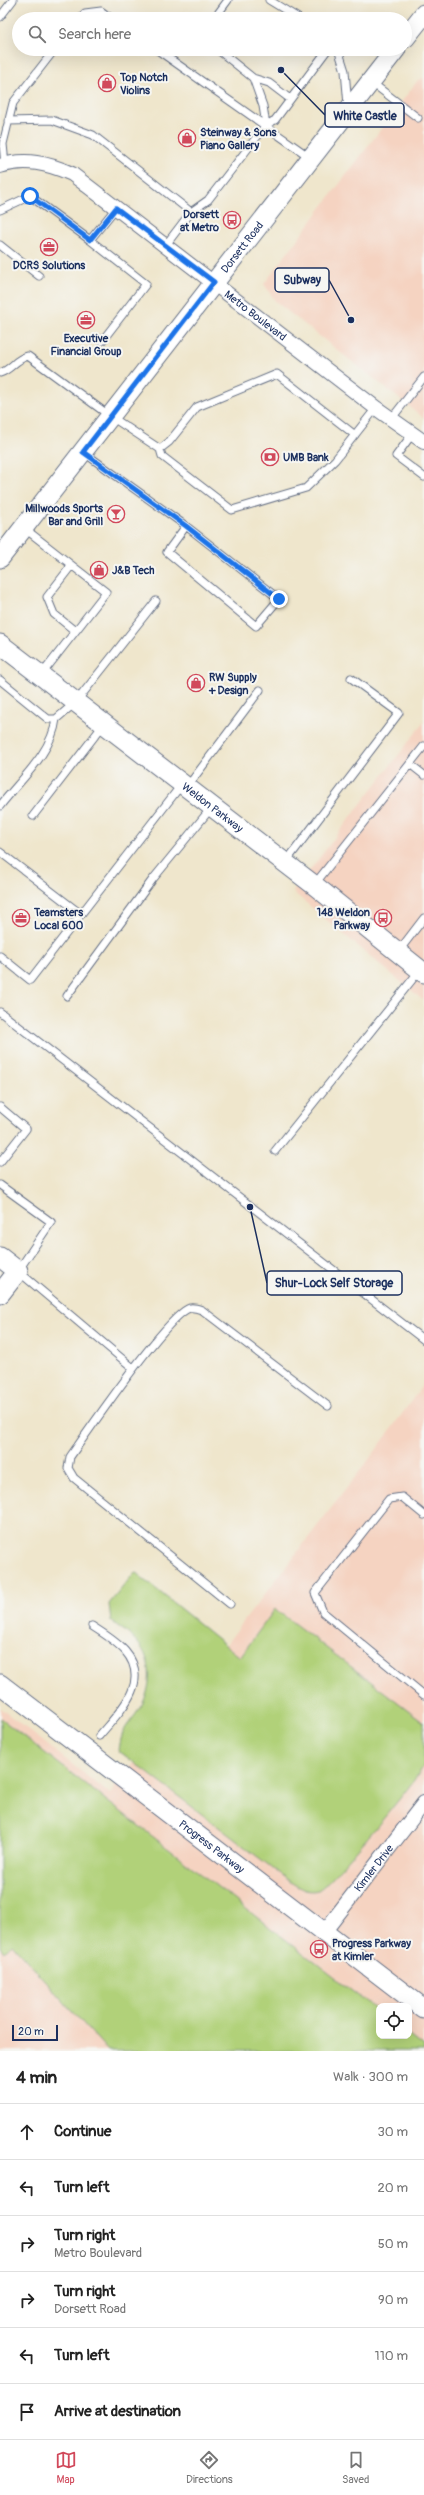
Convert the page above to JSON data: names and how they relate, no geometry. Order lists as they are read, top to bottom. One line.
{"streets":{"street":["Dorsett Road","Metro Boulevard","Weldon Parkway","Progress Parkway","Kimler Drive"]},"crossings":[["Dorsett Road","Metro Boulevard"],["Progress Parkway","Kimler Drive"]],"places":{"other":["White Castle","Subway","Shur-Lock Self Storage"],"shop":["Top Notch Violins","Steinway & Sons Piano Gallery","J&B Tech","RW Supply + Design"],"bus stop":["Dorsett at Metro","148 Weldon Parkway","Progress Parkway at Kimler"],"office":["DCRS Solutions","Executive Financial Group","Teamsters Local 600"],"bank":["UMB Bank"],"bar":["Millwoods Sports Bar and Grill"]},"scale_bar":"20 m","page":{"search":"Search here","scale":"20 m","heading":["4 min","Walk · 300 m"],"list":[["Continue","30 m"],["Turn left","20 m"],["Turn right","Metro Boulevard","50 m"],["Turn right","Dorsett Road","90 m"],["Turn left","110 m"],"Arrive at destination"],"nav":["Map","Directions","Saved"]}}
